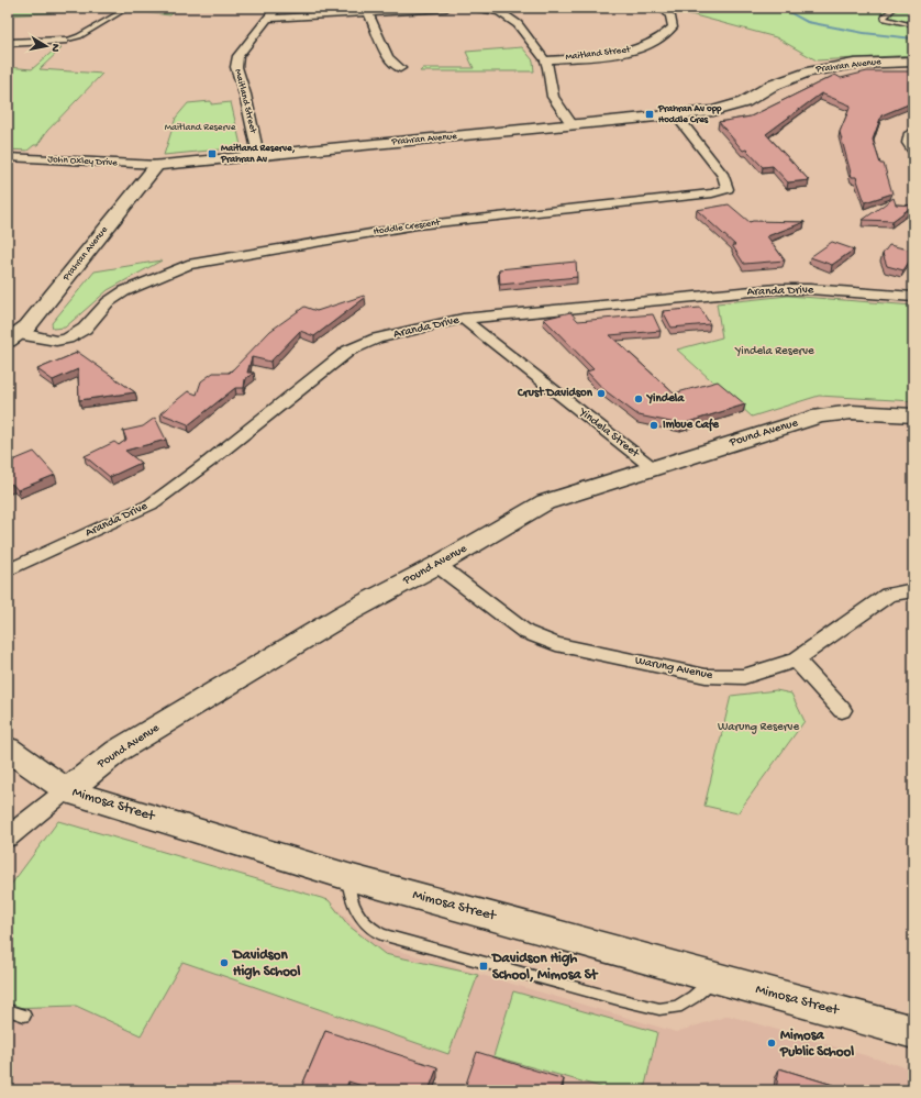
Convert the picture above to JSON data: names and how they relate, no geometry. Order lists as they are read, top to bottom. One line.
{"streets":{"street":["Maitland Street","Prahran Avenue","John Oxley Drive","Hoddle Crescent","Aranda Drive","Yindela Street","Pound Avenue","Warung Avenue","Mimosa Street"]},"crossings":[["Maitland Street","Prahran Avenue"],["Prahran Avenue","John Oxley Drive"],["Prahran Avenue","Hoddle Crescent"],["Aranda Drive","Yindela Street"],["Yindela Street","Pound Avenue"],["Pound Avenue","Warung Avenue"],["Pound Avenue","Mimosa Street"]],"parks":["Maitland Reserve","Yindela Reserve","Warung Reserve"],"places":{"transit":["Prahran Av opp Hoddle Cres","Maitland Reserve, Prahran Av","Davidson High School, Mimosa St"],"other":["Crust Davidson","Yindela","Imbue Cafe","Davidson High School","Mimosa Public School"]},"north":"right"}
